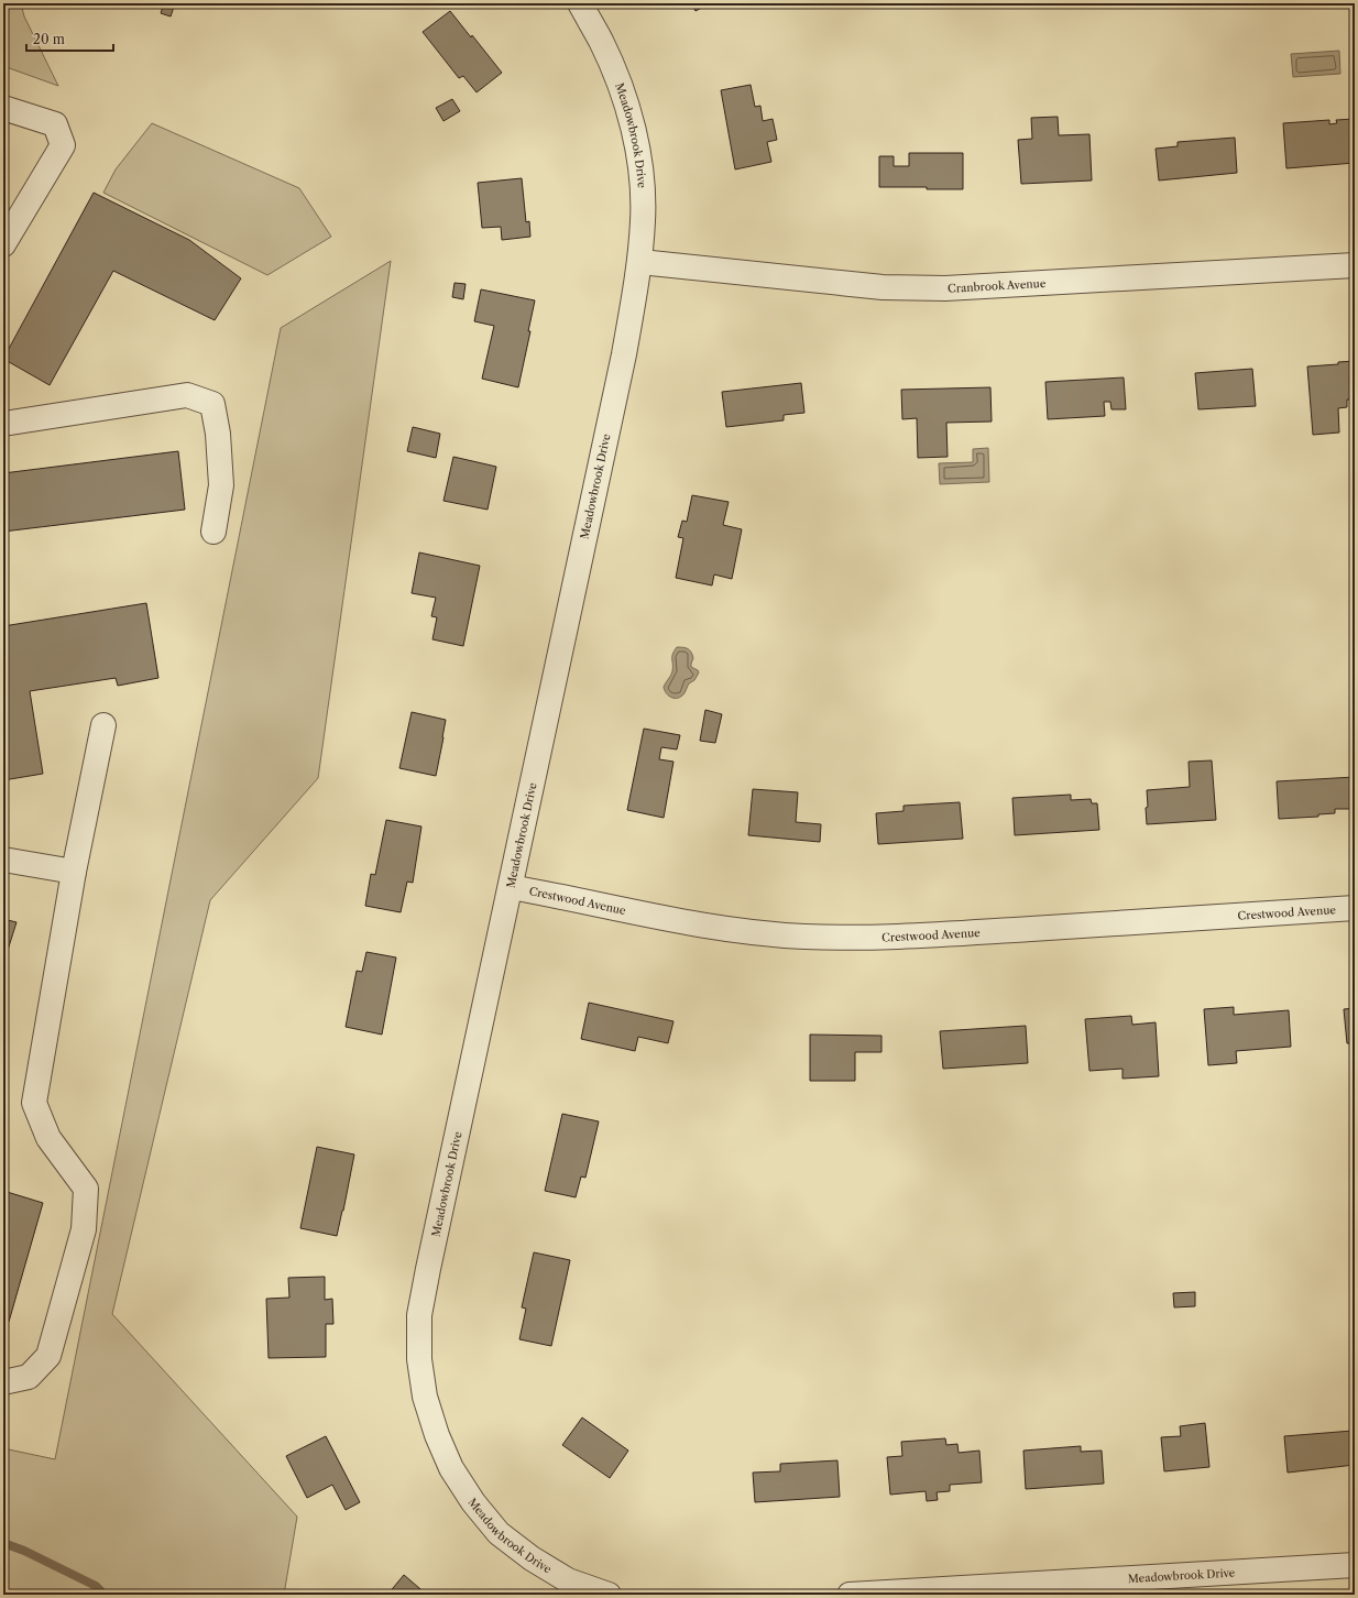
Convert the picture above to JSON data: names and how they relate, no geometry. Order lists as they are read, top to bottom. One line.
{"streets":{"street":["Meadowbrook Drive","Cranbrook Avenue","Crestwood Avenue"]},"crossings":[["Meadowbrook Drive","Cranbrook Avenue"],["Meadowbrook Drive","Crestwood Avenue"]],"scale_bar":"20 m"}
